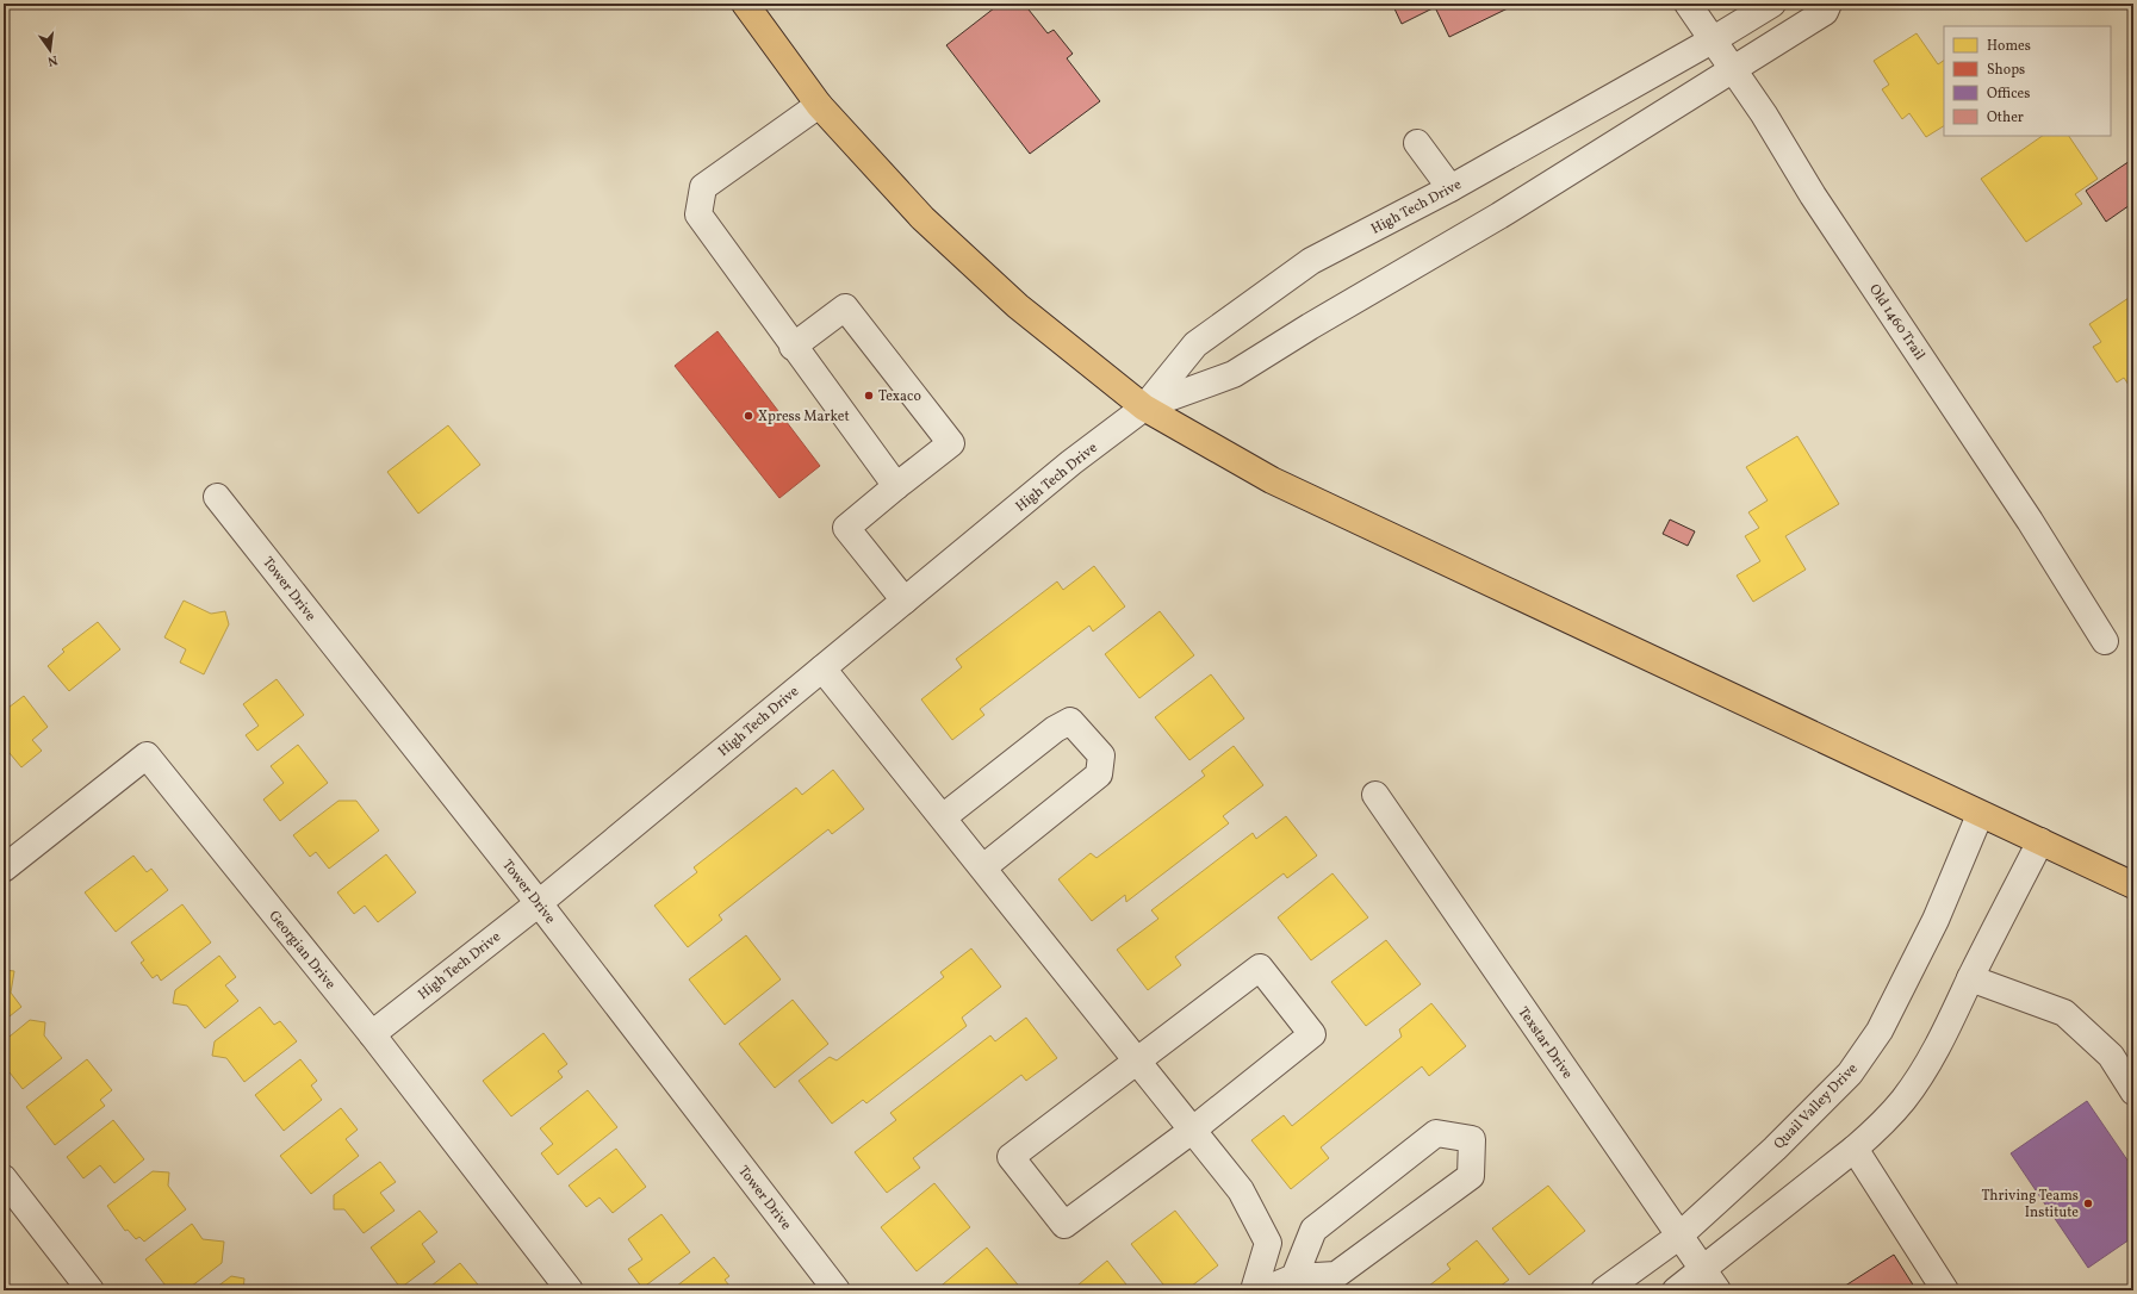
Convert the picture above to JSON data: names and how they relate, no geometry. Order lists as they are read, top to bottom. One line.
{"streets":{"street":["High Tech Drive","Old 1460 Trail","Tower Drive","Georgian Drive","Texstar Drive","Quail Valley Drive"]},"crossings":[["High Tech Drive","Old 1460 Trail"],["High Tech Drive","Tower Drive"],["High Tech Drive","Georgian Drive"],["Texstar Drive","Quail Valley Drive"]],"places":["Texaco","Xpress Market","Thriving Teams Institute"],"legend":["Homes","Shops","Offices","Other"],"north":"bottom"}
